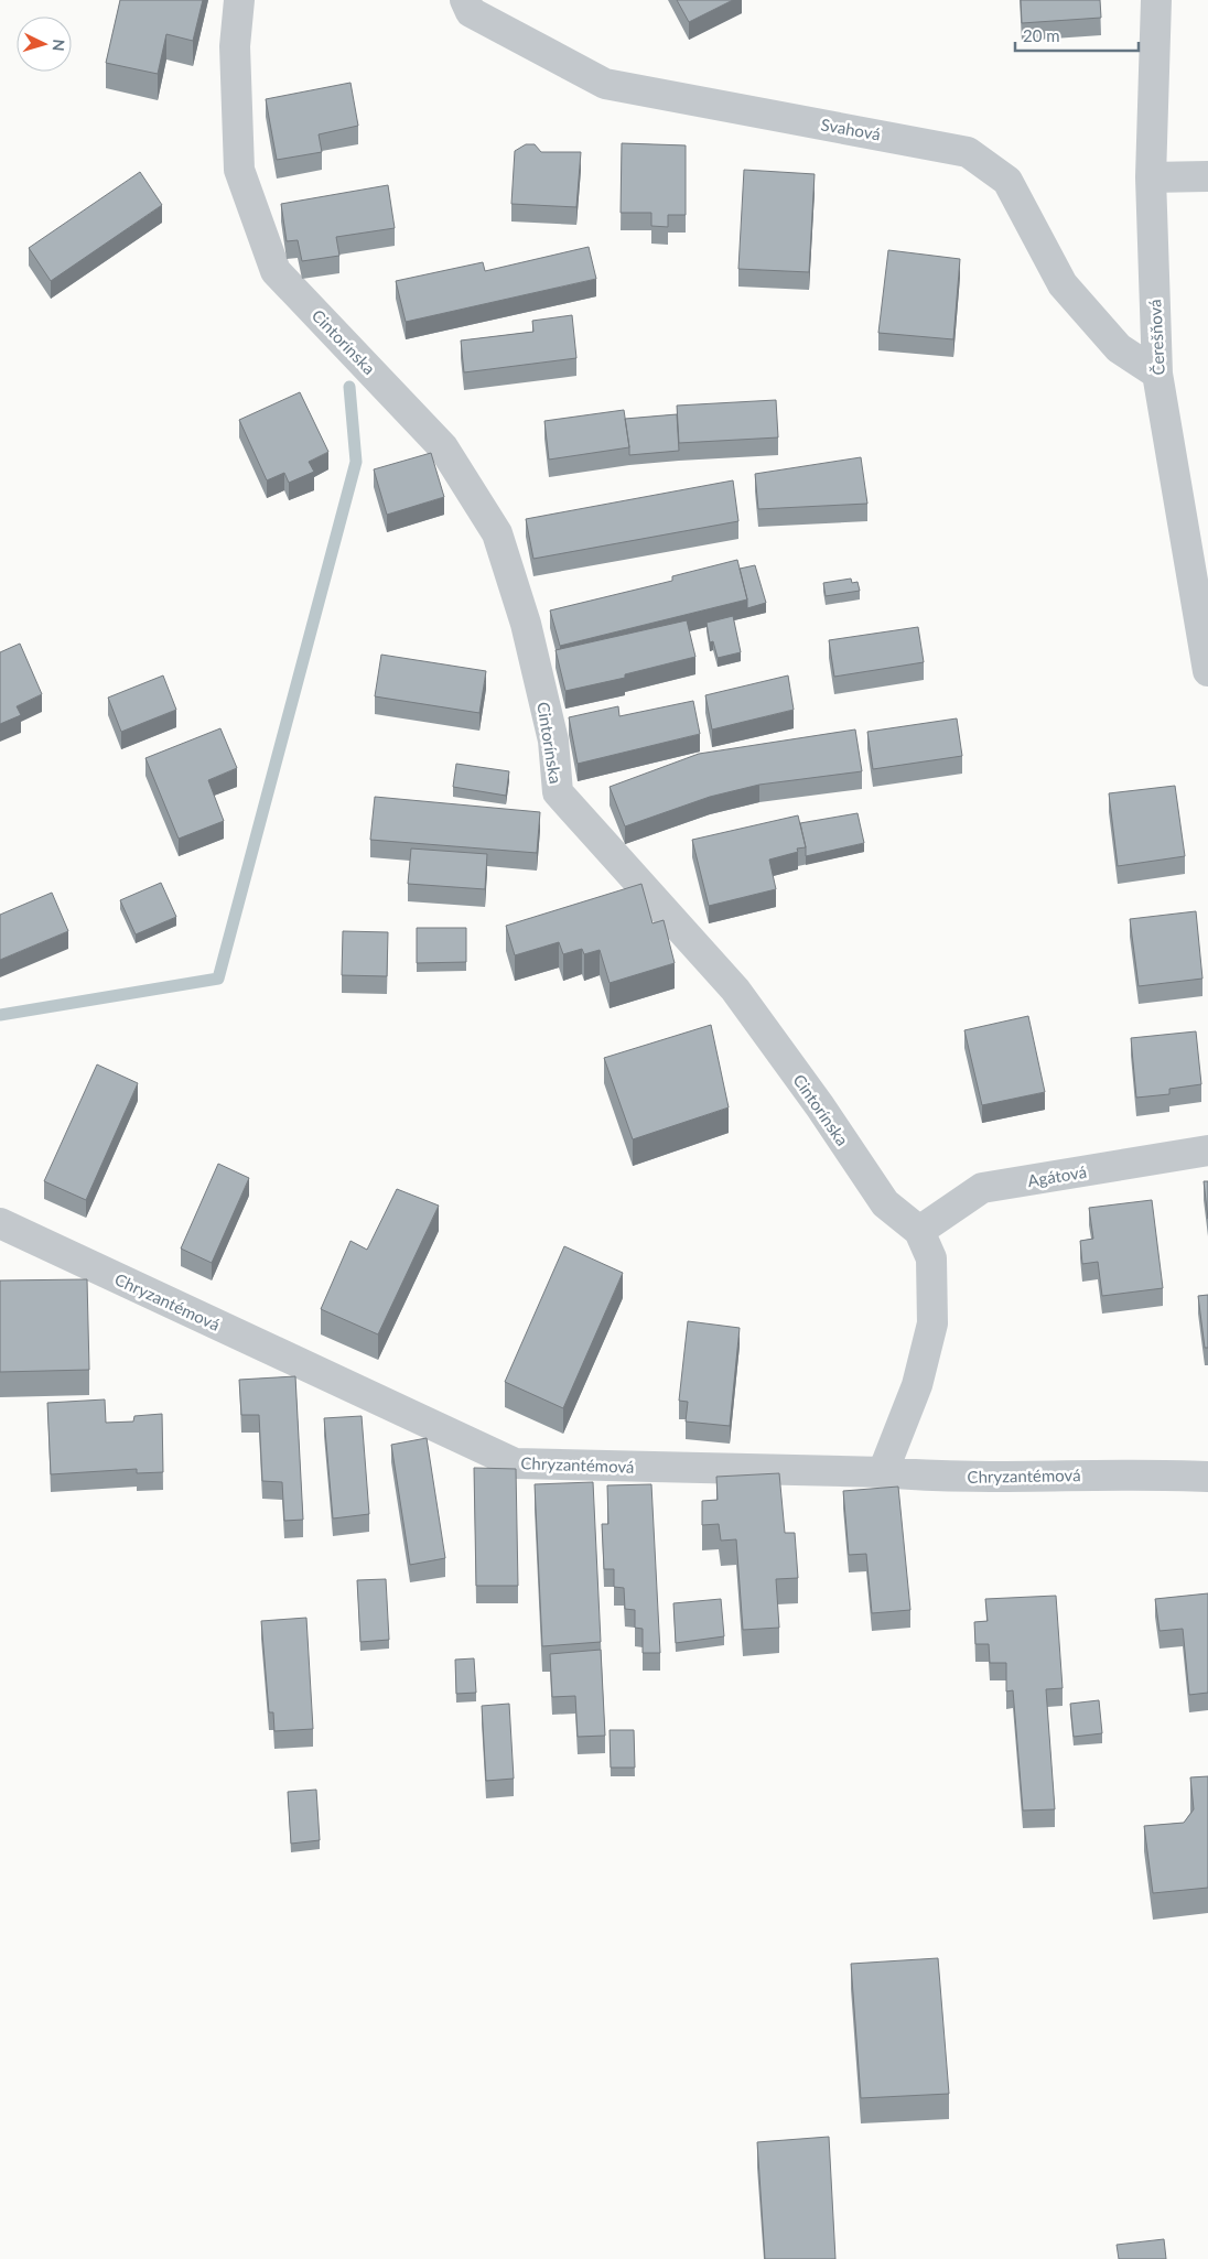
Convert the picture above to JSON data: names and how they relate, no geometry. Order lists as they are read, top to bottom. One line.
{"streets":{"street":["Svahová","Čerešňová","Cintorínska","Agátová","Chryzantémová"]},"crossings":[["Svahová","Čerešňová"],["Cintorínska","Agátová"],["Cintorínska","Chryzantémová"]],"scale_bar":"20 m","north":"right"}
